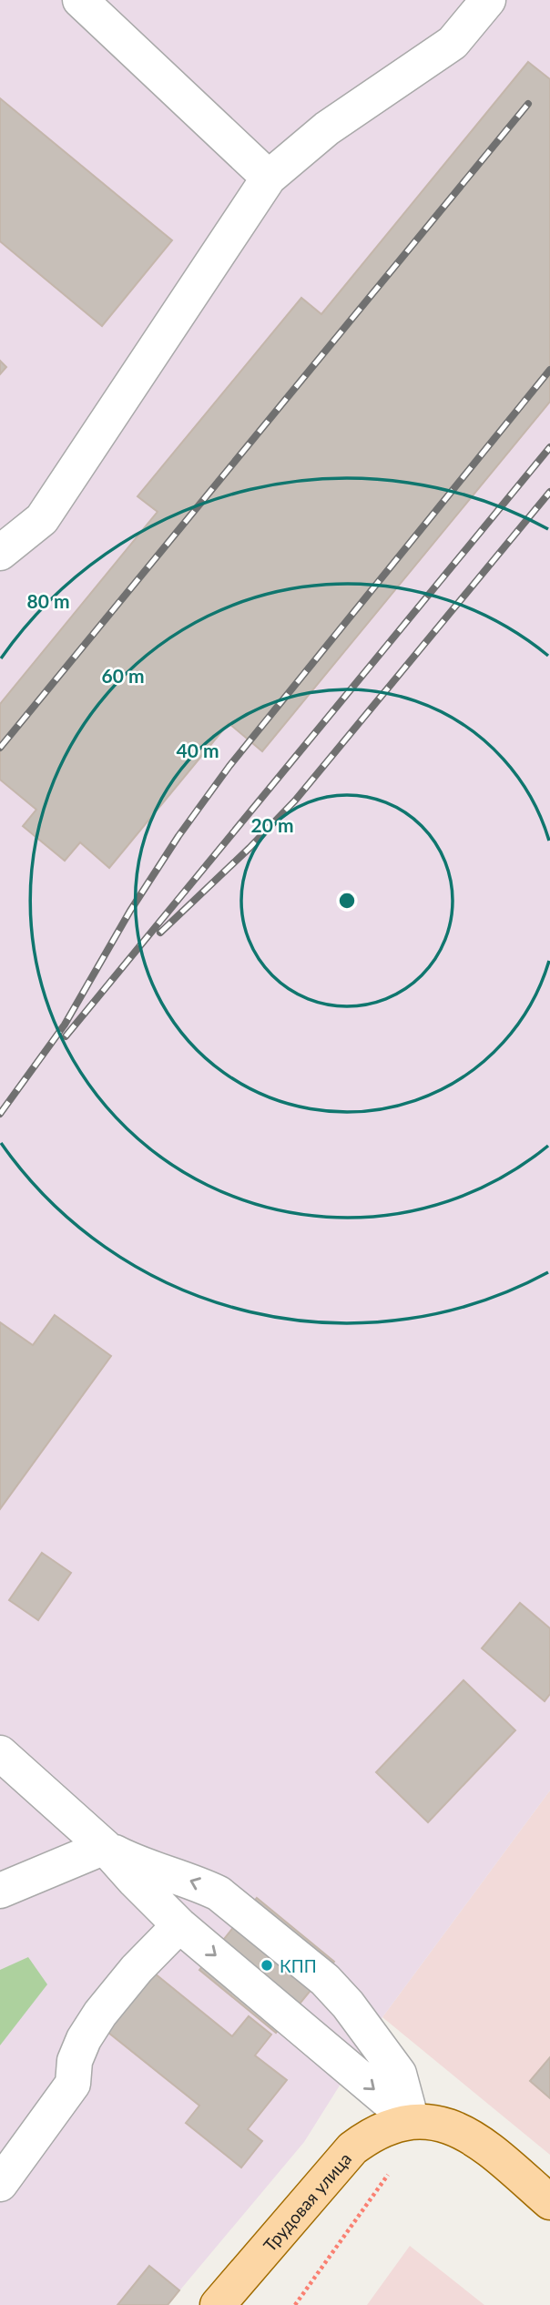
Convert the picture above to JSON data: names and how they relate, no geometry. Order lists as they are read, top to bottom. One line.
{"streets":{"main road":["Трудовая улица"]},"places":["КПП"],"rings":["80 m","60 m","40 m","20 m"]}
